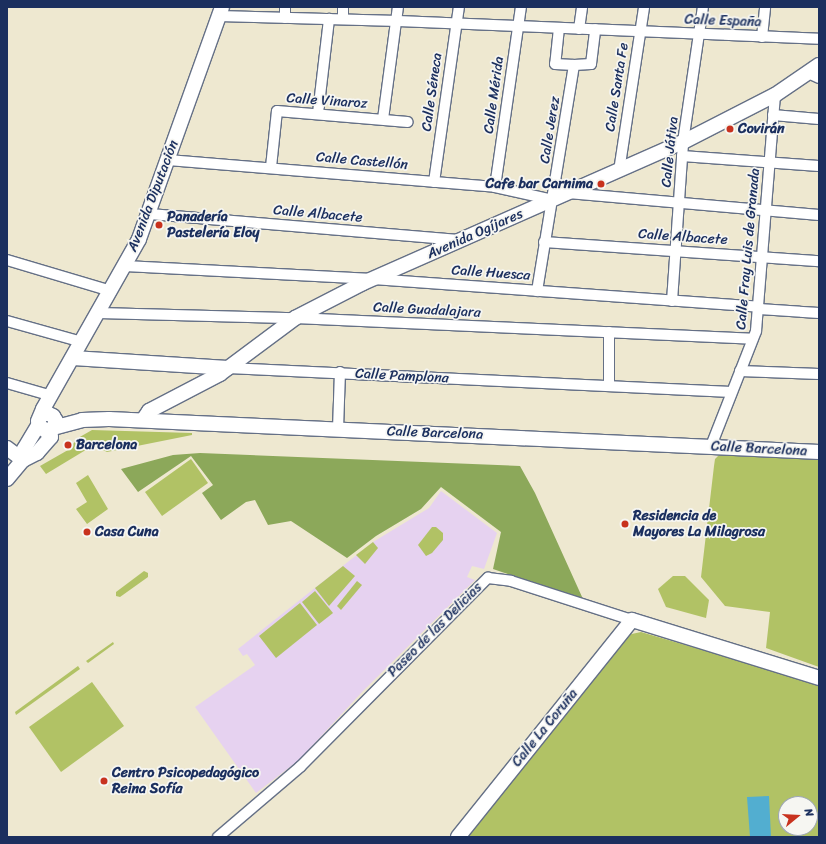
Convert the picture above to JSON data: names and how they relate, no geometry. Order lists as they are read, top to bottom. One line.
{"streets":{"street":["Calle España","Calle Santa Fe","Calle Séneca","Calle Mérida","Calle Vinaroz","Calle Jerez","Calle Játiva","Calle Castellón","Avenida Diputación","Calle Albacete","Avenida Ogíjares","Calle Fray Luis de Granada","Calle Huesca","Calle Guadalajara","Calle Pamplona","Calle Barcelona","Paseo de las Delicias","Calle La Coruña"]},"crossings":[["Calle España","Calle Santa Fe"],["Calle España","Calle Séneca"],["Calle España","Calle Mérida"],["Calle España","Calle Vinaroz"],["Calle España","Calle Játiva"],["Calle España","Avenida Diputación"],["Calle Santa Fe","Avenida Ogíjares"],["Calle Séneca","Calle Castellón"],["Calle Mérida","Calle Castellón"],["Calle Vinaroz","Calle Castellón"],["Calle Jerez","Calle Castellón"],["Calle Jerez","Calle Albacete"],["Calle Jerez","Avenida Ogíjares"],["Calle Jerez","Calle Huesca"],["Calle Játiva","Calle Albacete"],["Calle Játiva","Avenida Ogíjares"],["Calle Játiva","Calle Huesca"],["Calle Castellón","Avenida Diputación"],["Calle Castellón","Avenida Ogíjares"],["Avenida Diputación","Calle Albacete"],["Avenida Diputación","Calle Huesca"],["Avenida Diputación","Calle Guadalajara"],["Avenida Diputación","Calle Pamplona"],["Avenida Diputación","Calle Barcelona"],["Calle Albacete","Avenida Ogíjares"],["Calle Albacete","Calle Fray Luis de Granada"],["Avenida Ogíjares","Calle Fray Luis de Granada"],["Avenida Ogíjares","Calle Huesca"],["Avenida Ogíjares","Calle Guadalajara"],["Avenida Ogíjares","Calle Pamplona"],["Avenida Ogíjares","Calle Barcelona"],["Calle Fray Luis de Granada","Calle Huesca"],["Calle Fray Luis de Granada","Calle Guadalajara"],["Calle Fray Luis de Granada","Calle Pamplona"],["Calle Fray Luis de Granada","Calle Barcelona"],["Paseo de las Delicias","Calle La Coruña"]],"places":["Covirán","Cafe bar Carnima","Panadería Pastelería Eloy","Barcelona","Residencia de Mayores La Milagrosa","Casa Cuna","Centro Psicopedagógico Reina Sofía"],"north":"right"}
